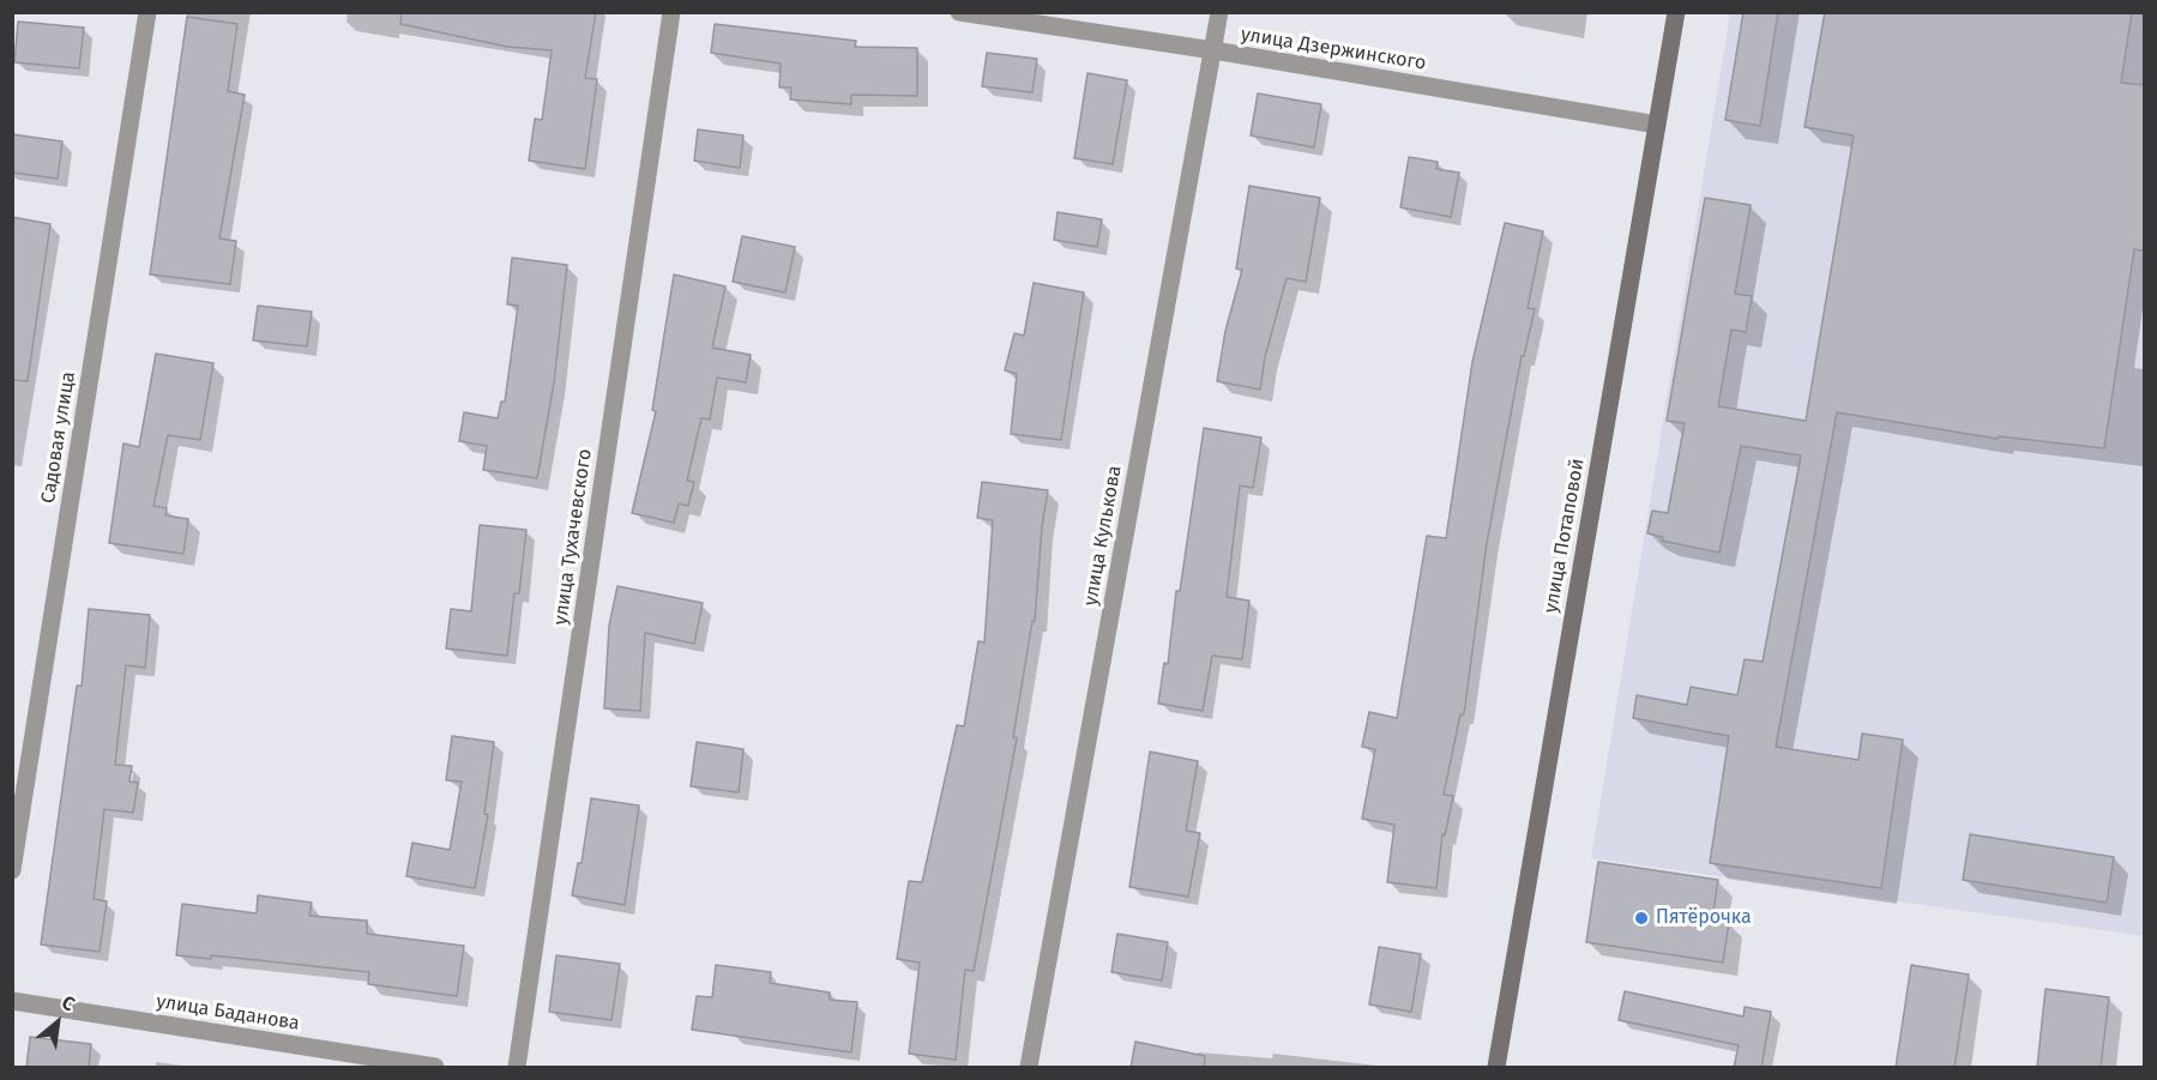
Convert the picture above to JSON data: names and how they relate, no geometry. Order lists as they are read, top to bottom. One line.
{"streets":{"main road":["улица Потаповой"],"street":["улица Дзержинского","Садовая улица","улица Кулькова","улица Тухачевского","улица Баданова"]},"crossings":[["улица Дзержинского","улица Кулькова"],["улица Дзержинского","улица Потаповой"]],"places":["Пятёрочка"],"north":"top right"}
